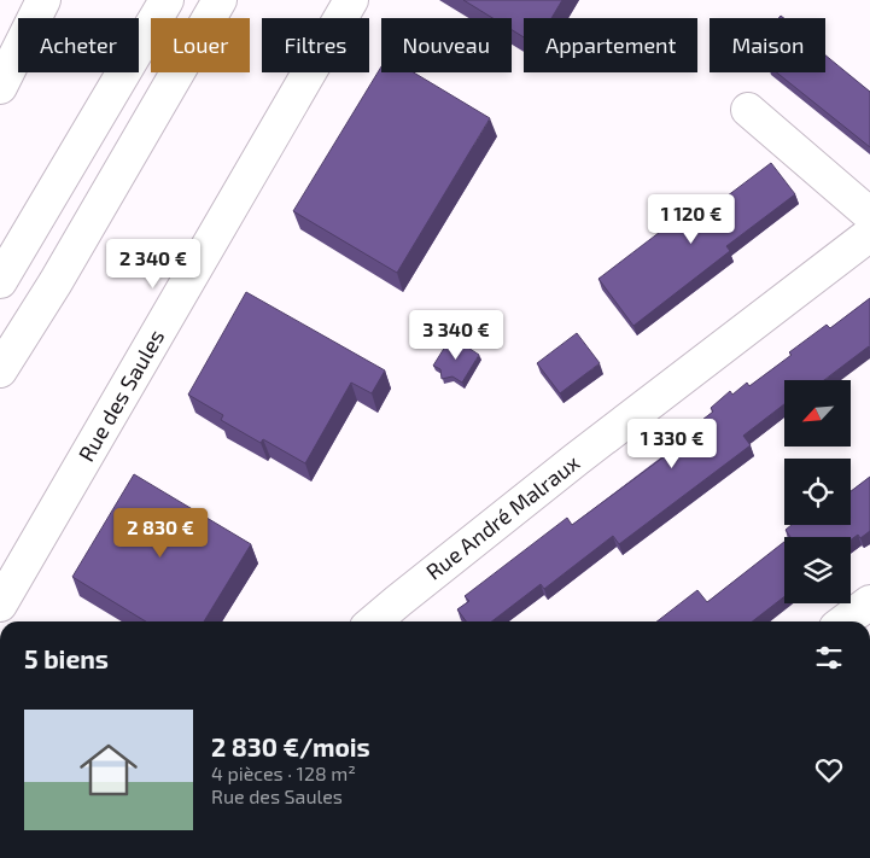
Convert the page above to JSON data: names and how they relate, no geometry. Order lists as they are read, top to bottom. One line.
{"streets":{"street":["Rue des Saules","Rue André Malraux"]},"north":"bottom left","page":{"chip":["Acheter","Louer","Filtres","Nouveau","Appartement","Maison"],"price":["1 120 €","2 340 €","3 340 €","1 330 €","2 830 €"],"heading":"5 biens","list":[{"name":"2 830 €/mois","note":"4 pièces · 128 m² · Rue des Saules"}]}}
